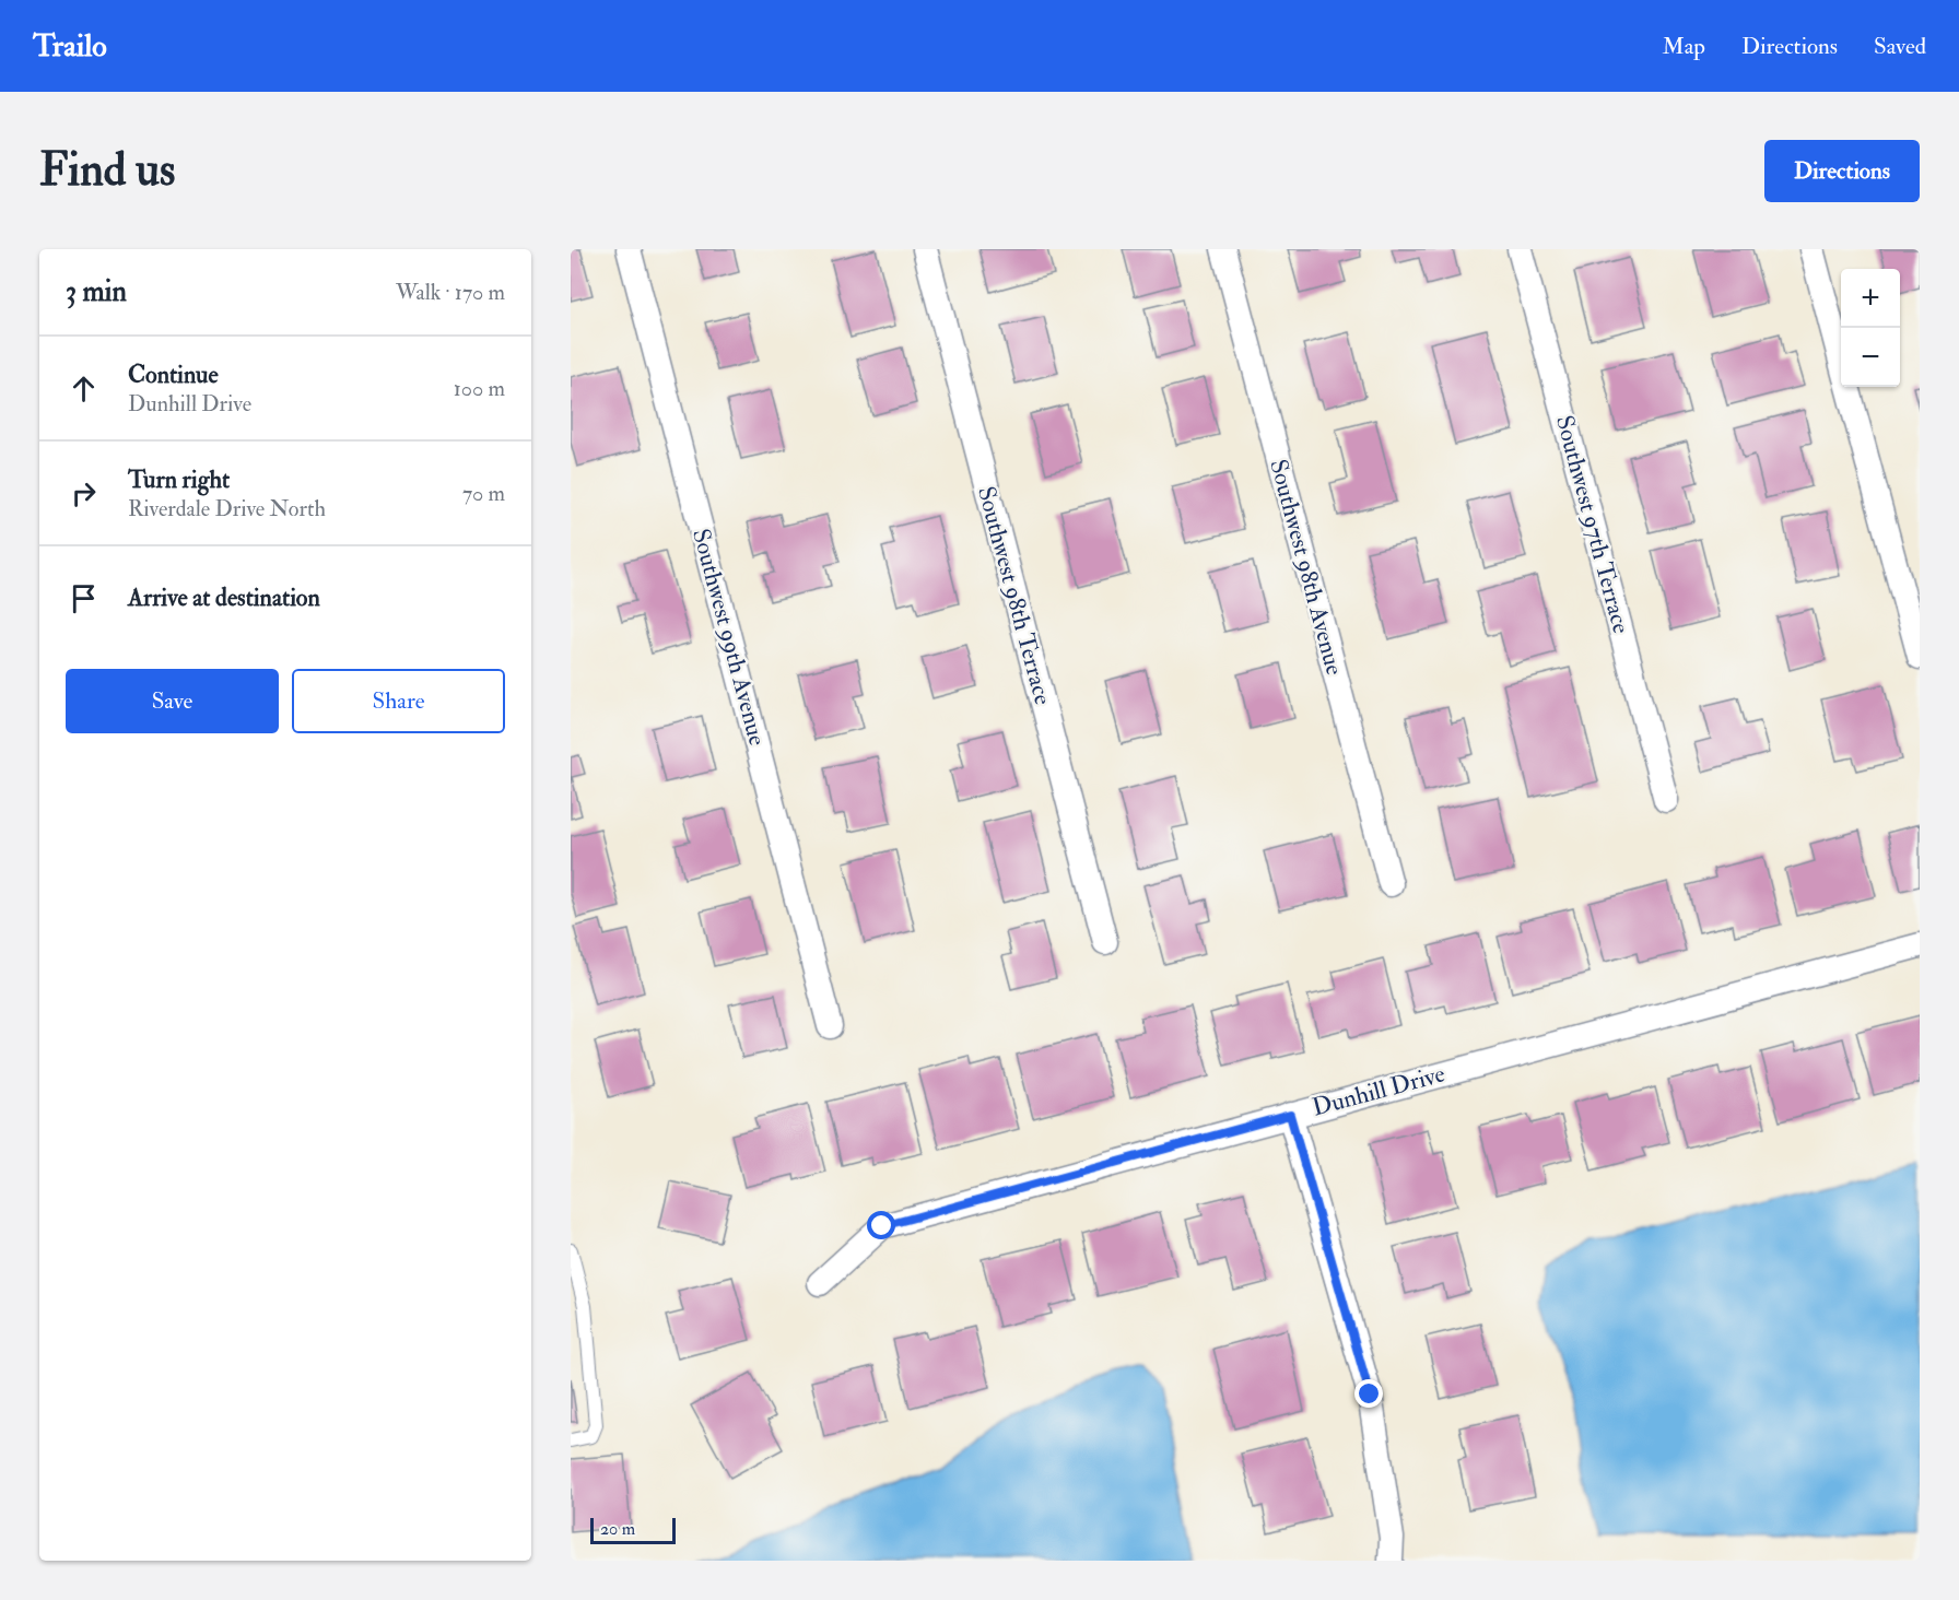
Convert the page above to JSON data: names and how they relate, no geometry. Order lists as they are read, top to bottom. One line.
{"streets":{"street":["Southwest 97th Terrace","Southwest 98th Avenue","Southwest 98th Terrace","Southwest 99th Avenue","Dunhill Drive"]},"scale_bar":"20 m","page":{"header":"Trailo","nav":["Map","Directions","Saved"],"buttons":["Directions",["Save","Share"]],"title":"Find us","heading":["3 min","Walk · 170 m"],"map_buttons":["+","−"],"list":[["Continue","Dunhill Drive","100 m"],["Turn right","Riverdale Drive North","70 m"],"Arrive at destination"],"scale":"20 m"}}
